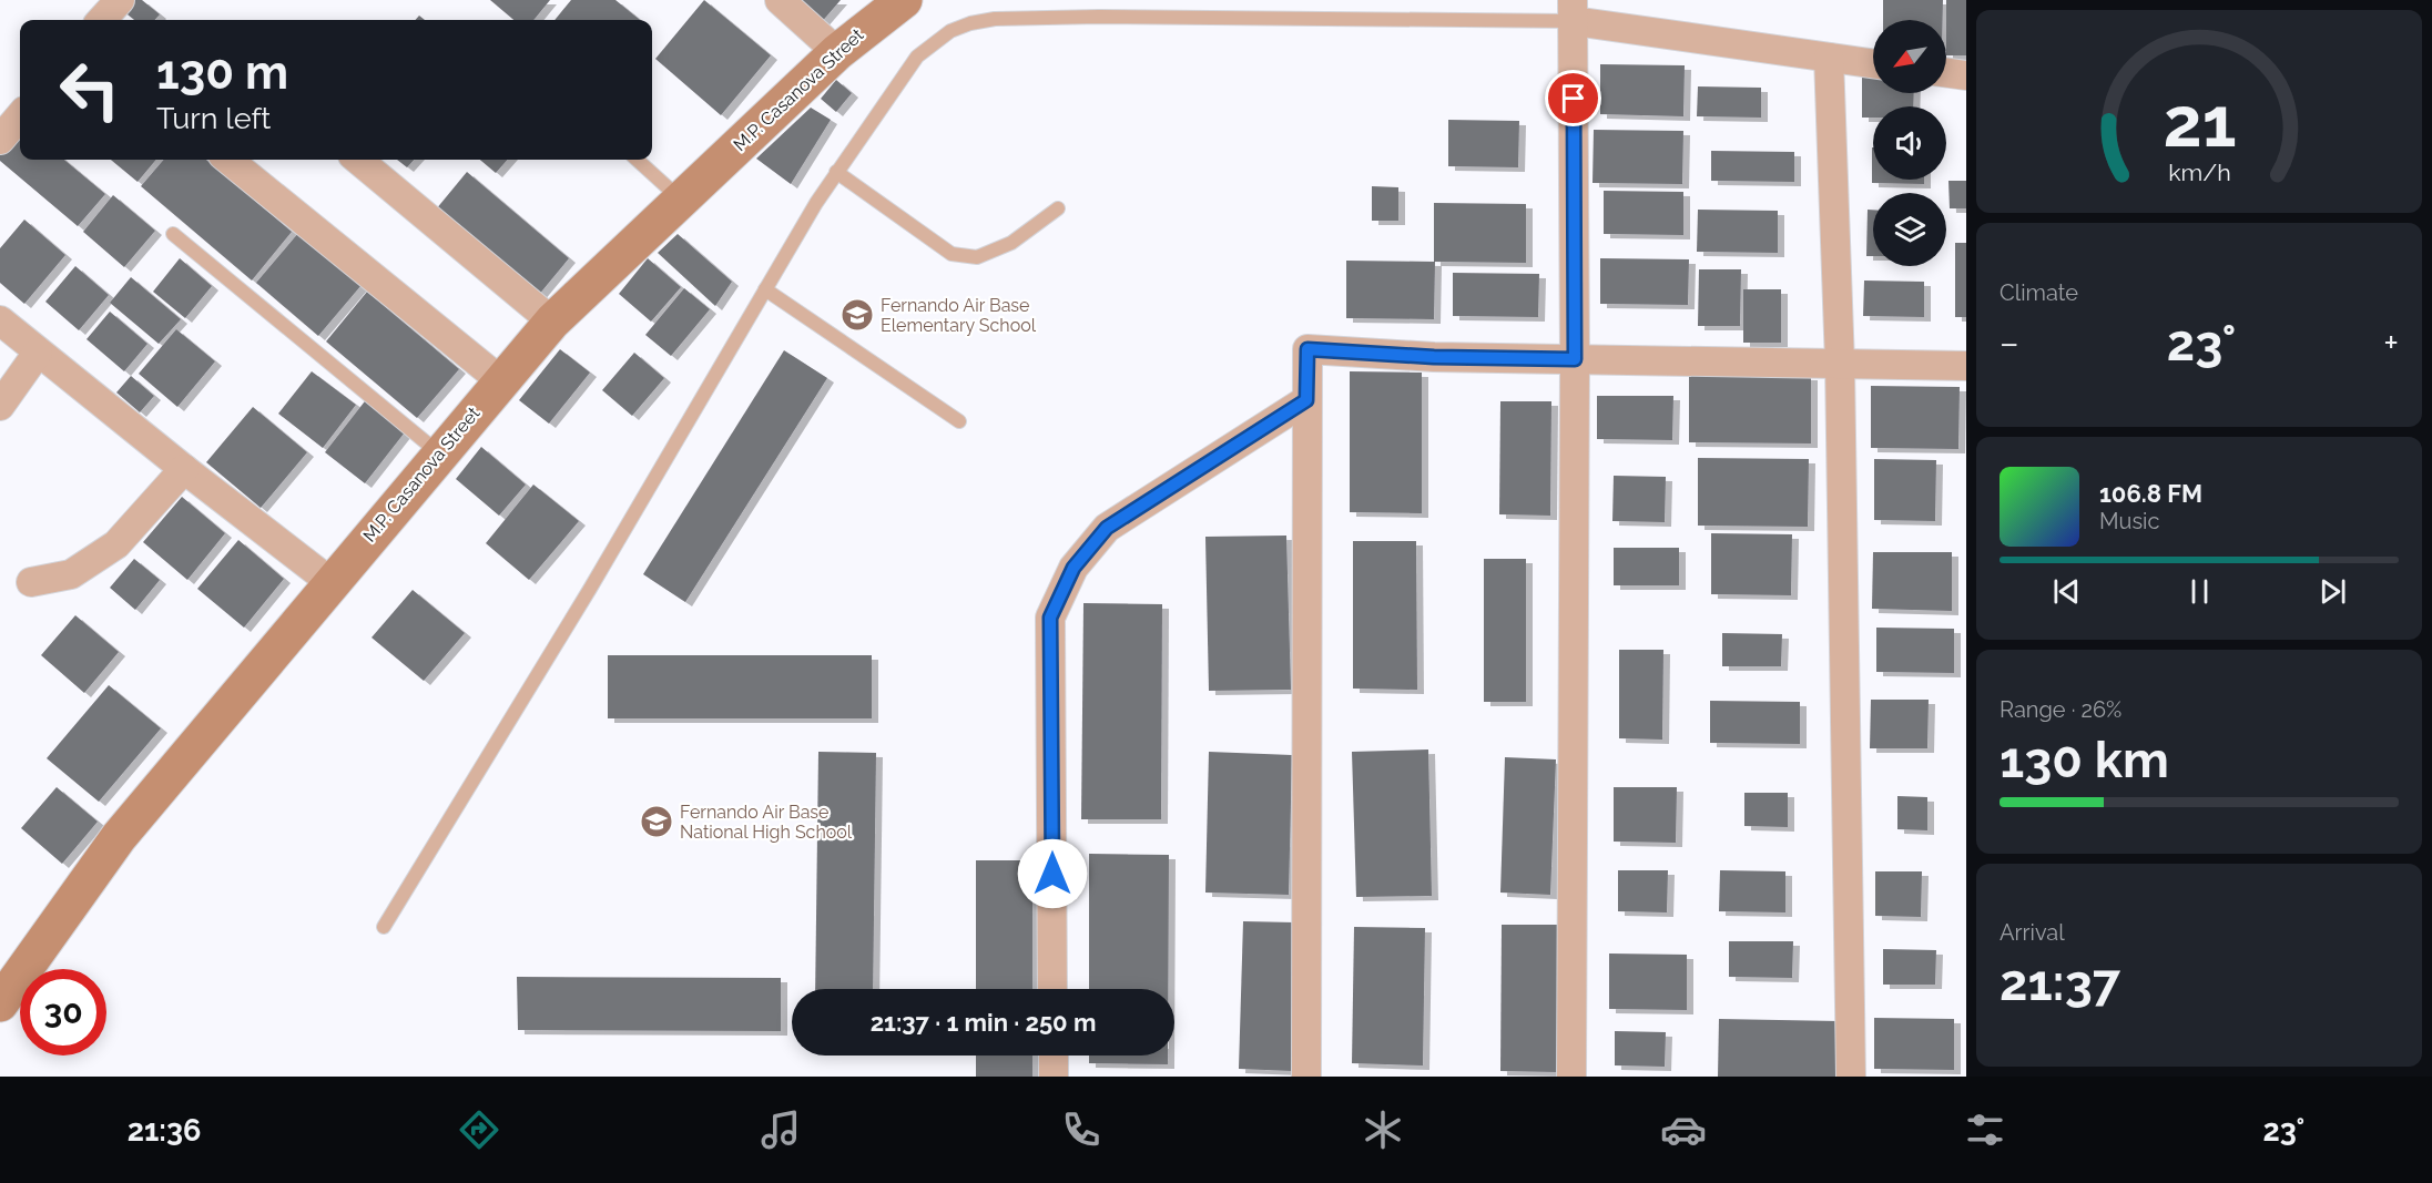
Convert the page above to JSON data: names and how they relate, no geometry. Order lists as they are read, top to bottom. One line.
{"streets":{"street":["M.P. Casanova Street"]},"places":{"school or university":["Fernando Air Base Elementary School","Fernando Air Base National High School"]},"north":"bottom left","page":{"turn":["130 m","Turn left"],"tile":["Climate",["Range · 26%","130 km"],["Arrival","21:37"]],"heat":["−","23°","+"],"song":["106.8 FM","Music"],"limit":"30","trip":"21:37 · 1 min · 250 m","tabs":["21:36","23°"],"gauge":["21","km/h"]}}
